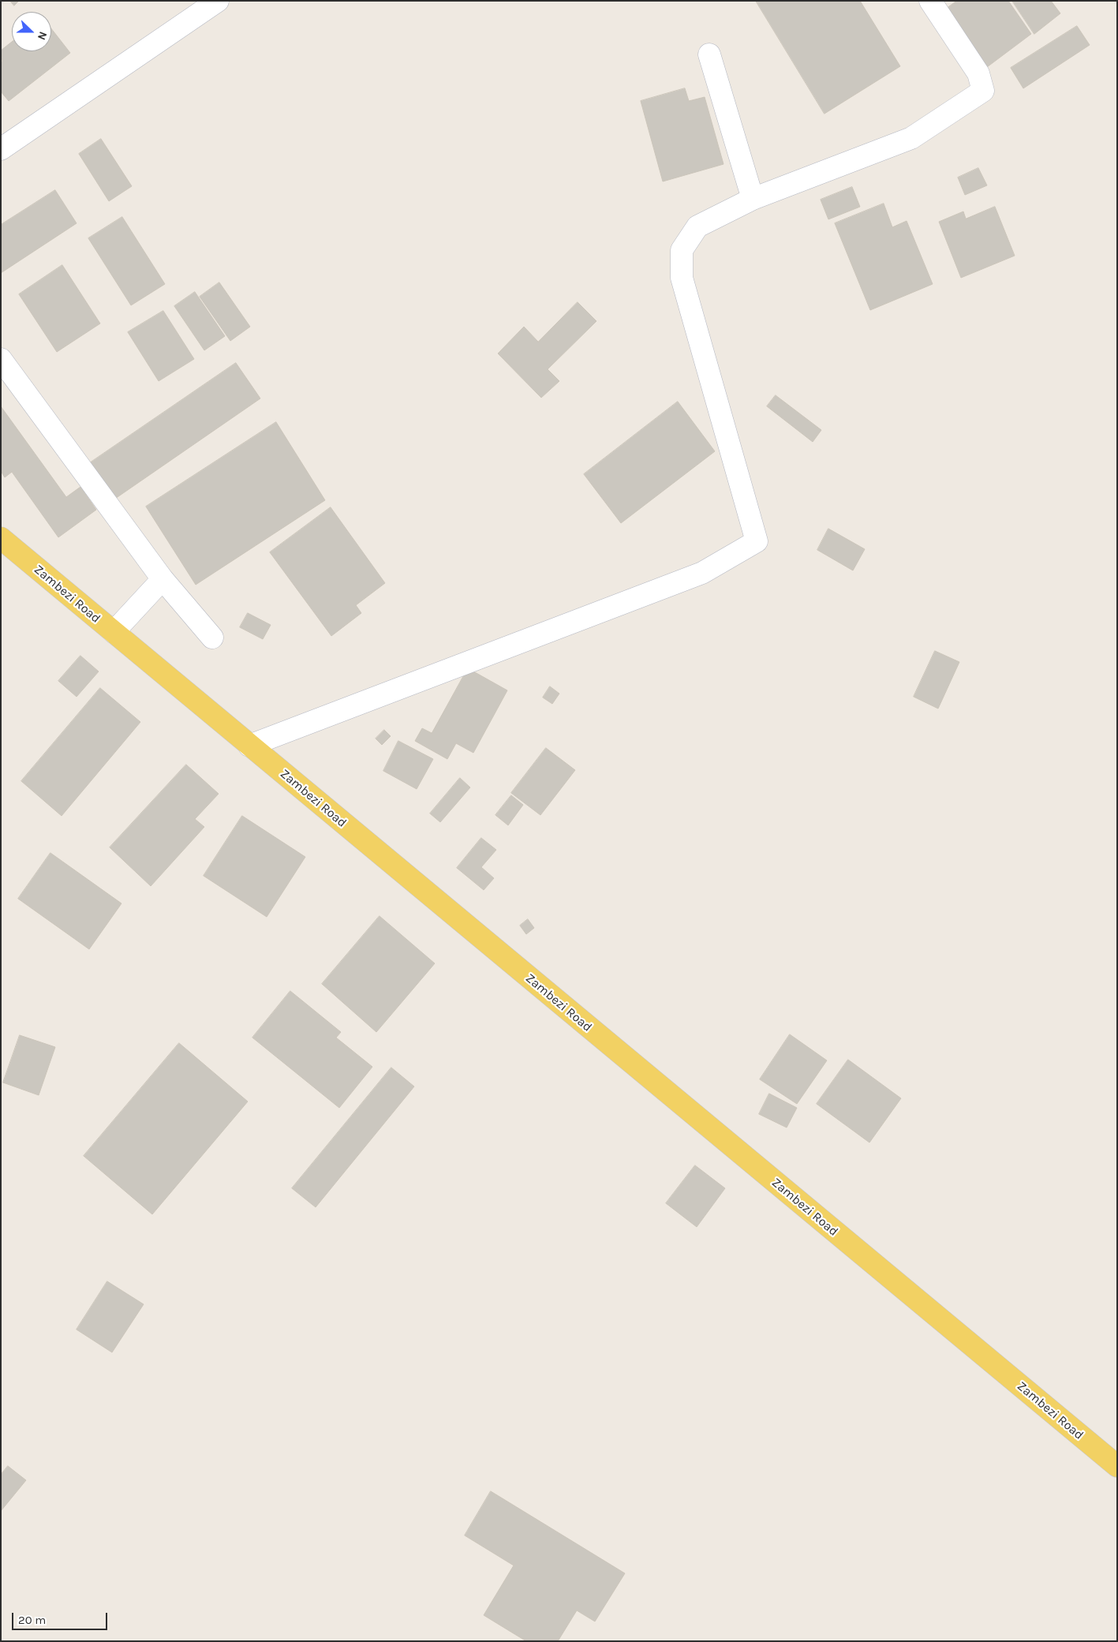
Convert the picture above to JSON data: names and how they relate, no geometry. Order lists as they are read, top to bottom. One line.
{"streets":{"main road":["Zambezi Road"]},"scale_bar":"20 m","north":"right"}
